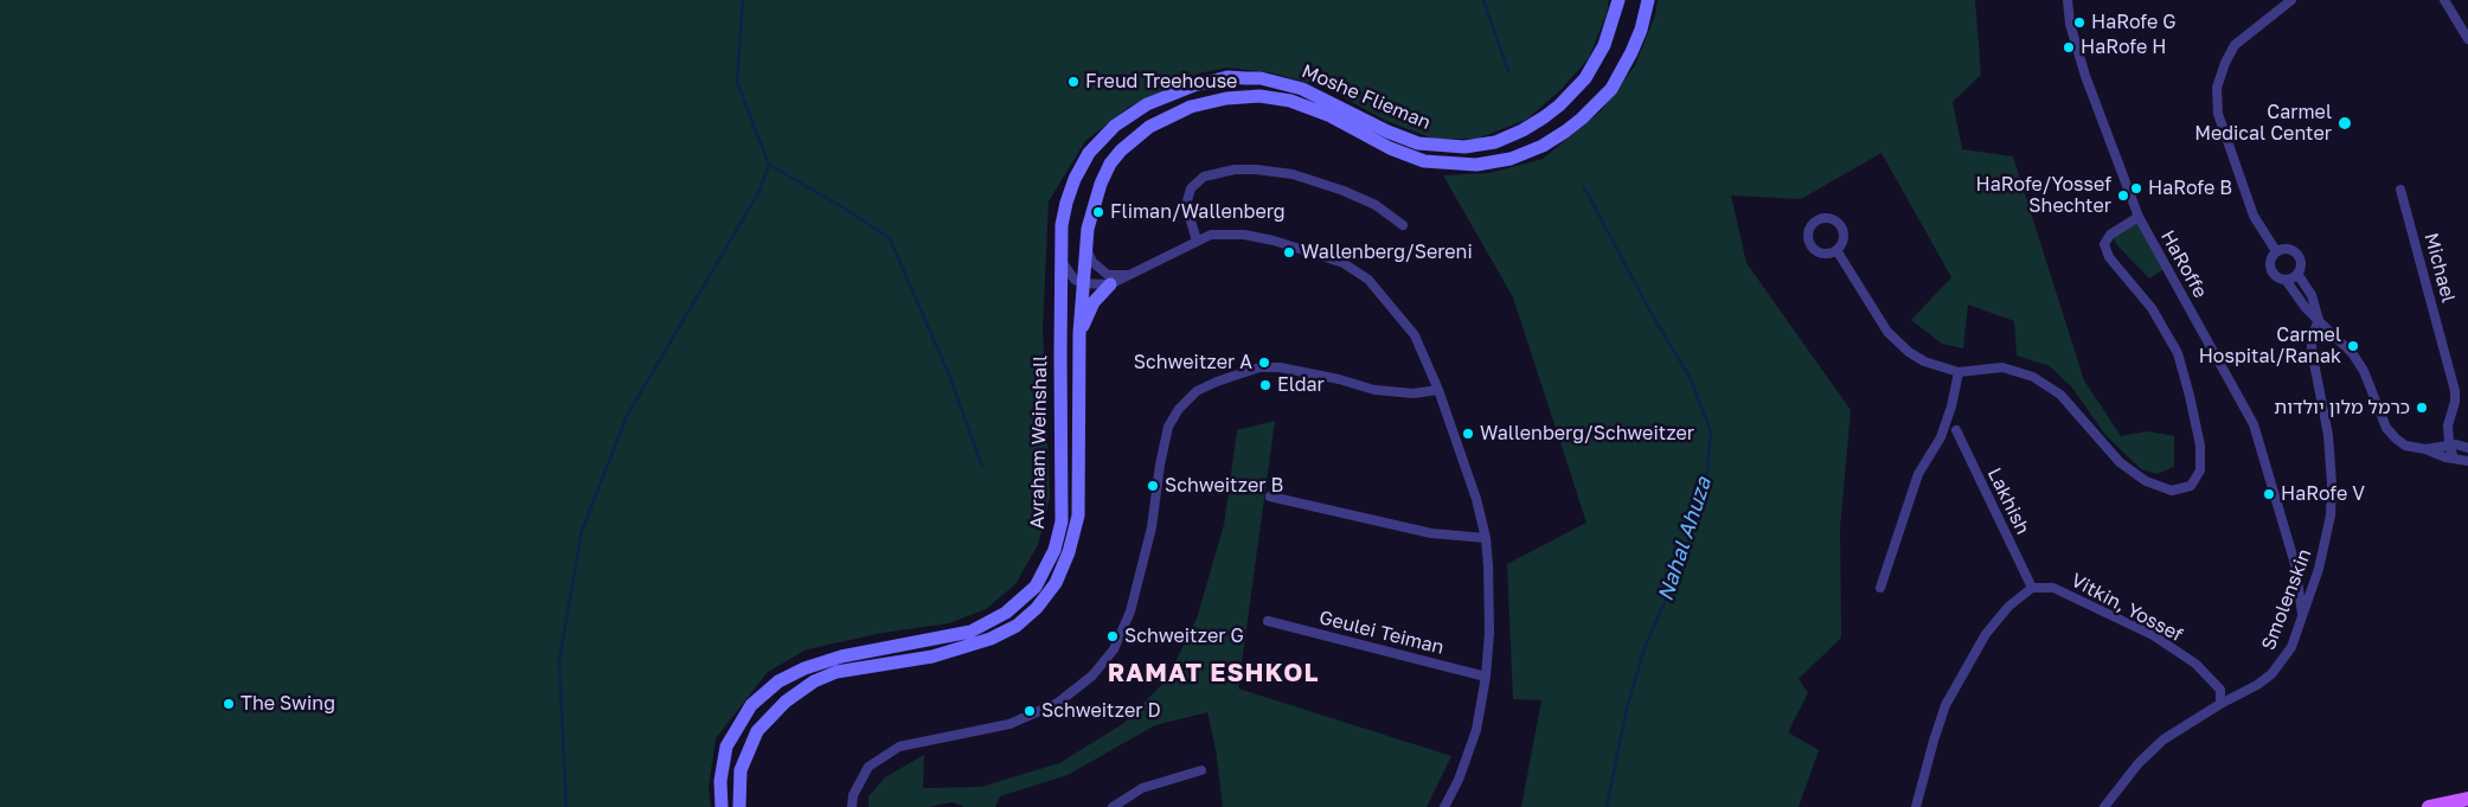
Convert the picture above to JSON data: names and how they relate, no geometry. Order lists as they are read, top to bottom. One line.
{"streets":{"main road":["Moshe Flieman","Avraham Weinshall"],"street":["HaRoffe","Michael","Lakhish","Smolenskin","Vitkin, Yossef","Geulei Teiman"]},"crossings":[["Moshe Flieman","Avraham Weinshall"],["HaRoffe","Smolenskin"],["Lakhish","Vitkin, Yossef"],["Smolenskin","Vitkin, Yossef"]],"districts":["RAMAT ESHKOL"],"water":["Nahal Ahuza"],"places":["HaRofe G","HaRofe H","Freud Treehouse","Carmel Medical Center","HaRofe B","HaRofe/Yossef Shechter","Fliman/Wallenberg","Wallenberg/Sereni","Carmel Hospital/Ranak","Schweitzer A","Eldar","כרמל מלון יולדות","Wallenberg/Schweitzer","Schweitzer B","HaRofe V","Schweitzer G","The Swing","Schweitzer D"]}
